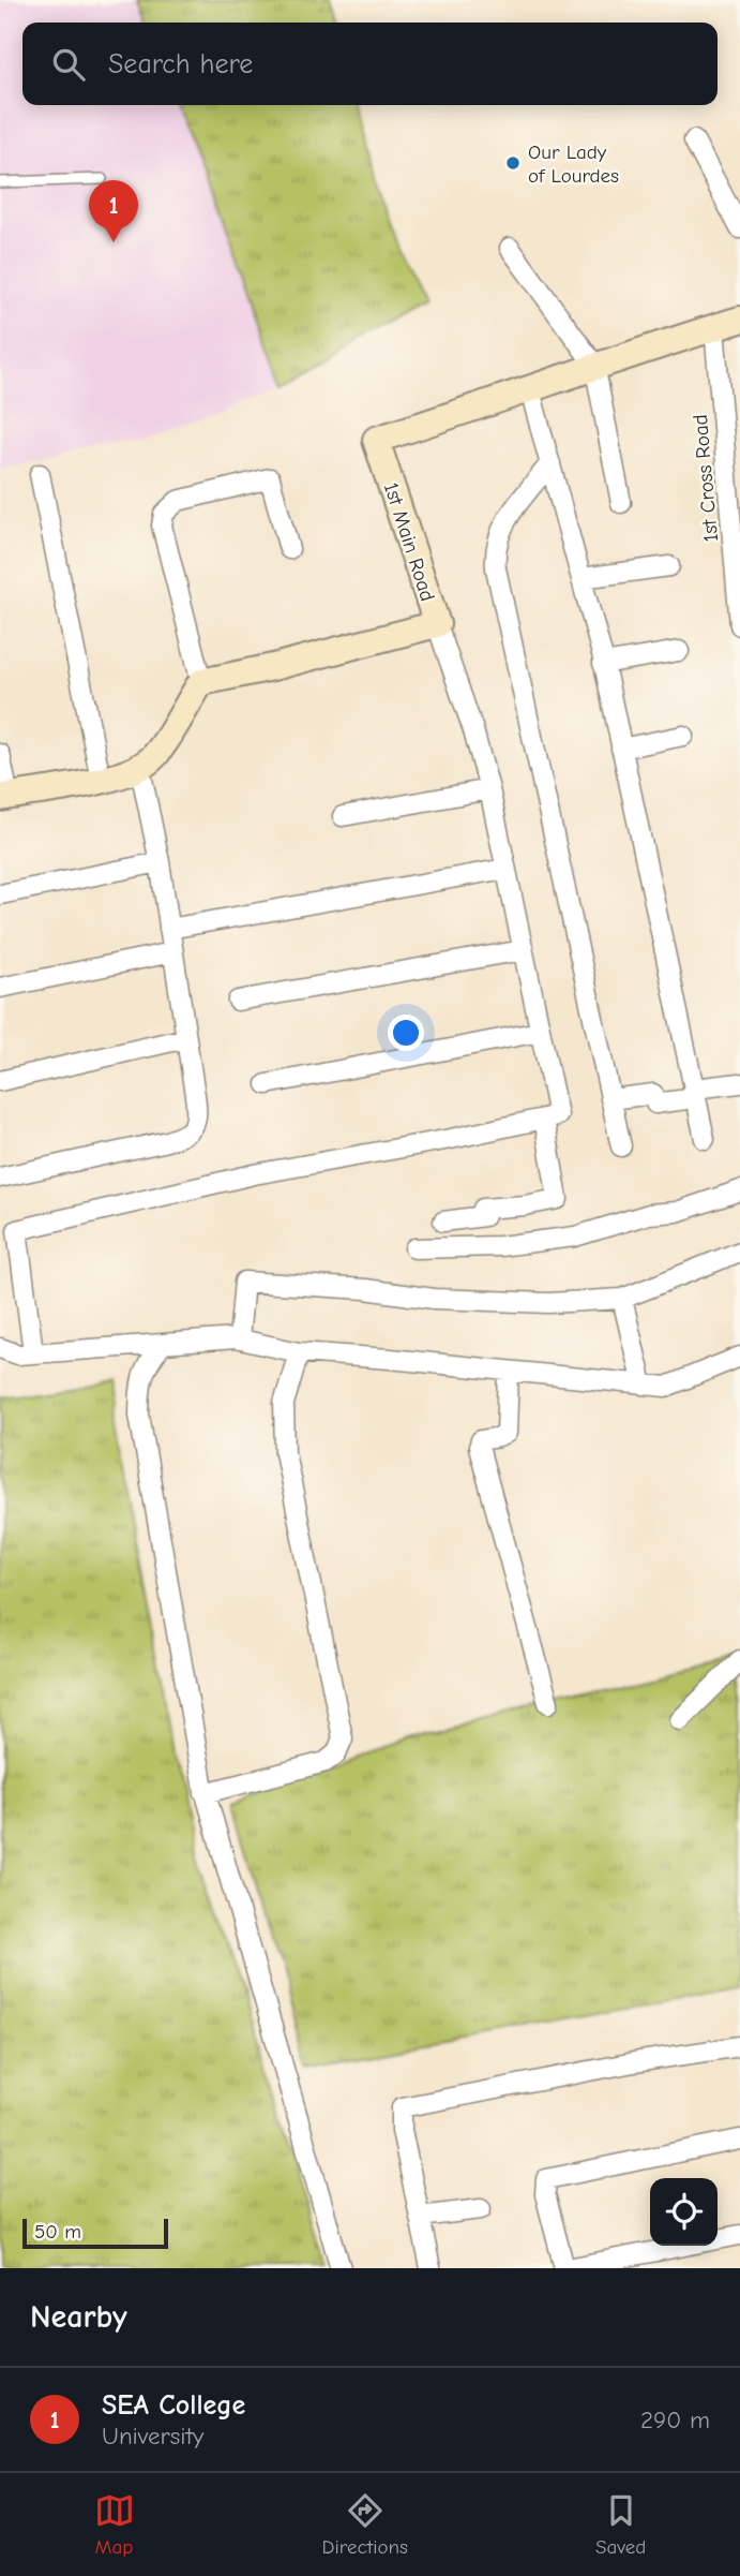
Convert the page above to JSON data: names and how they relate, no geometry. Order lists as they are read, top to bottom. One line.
{"streets":{"street":["1st Cross Road","1st Main Road"]},"crossings":[["1st Cross Road","1st Main Road"]],"places":["Our Lady of Lourdes"],"scale_bar":"50 m","page":{"search":"Search here","pins":"1","scale":"50 m","heading":"Nearby","list":[{"mark":"1","name":"SEA College","note":"University","value":"290 m"}],"nav":["Map","Directions","Saved"]}}
